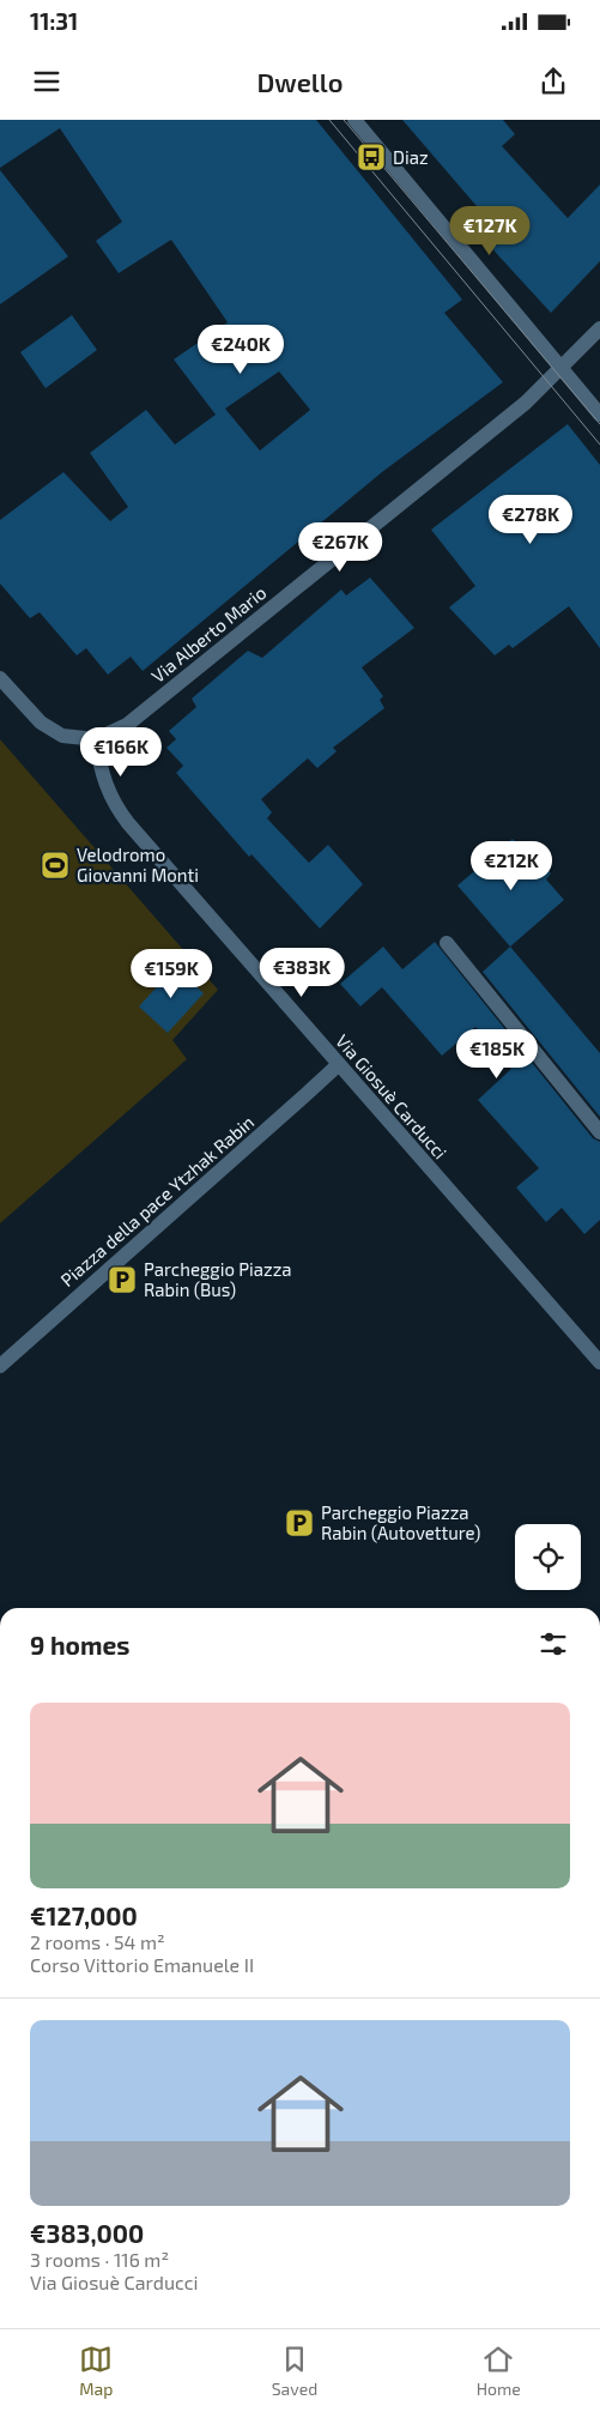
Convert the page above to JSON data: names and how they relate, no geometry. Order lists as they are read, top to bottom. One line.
{"streets":{"street":["Via Alberto Mario","Via Giosuè Carducci","Piazza della pace Ytzhak Rabin"]},"crossings":[["Via Alberto Mario","Via Giosuè Carducci"],["Via Giosuè Carducci","Piazza della pace Ytzhak Rabin"]],"places":{"bus stop":["Diaz"],"sports":["Velodromo Giovanni Monti"],"parking":["Parcheggio Piazza Rabin (Bus)","Parcheggio Piazza Rabin (Autovetture)"]},"page":{"status":"11:31","header":"Dwello","price":["€127K","€240K","€278K","€267K","€166K","€212K","€383K","€159K","€185K"],"heading":"9 homes","list":[{"name":"€127,000","note":"2 rooms · 54 m² · Corso Vittorio Emanuele II"},{"name":"€383,000","note":"3 rooms · 116 m² · Via Giosuè Carducci"}],"tabs":["Map","Saved","Home"]}}
